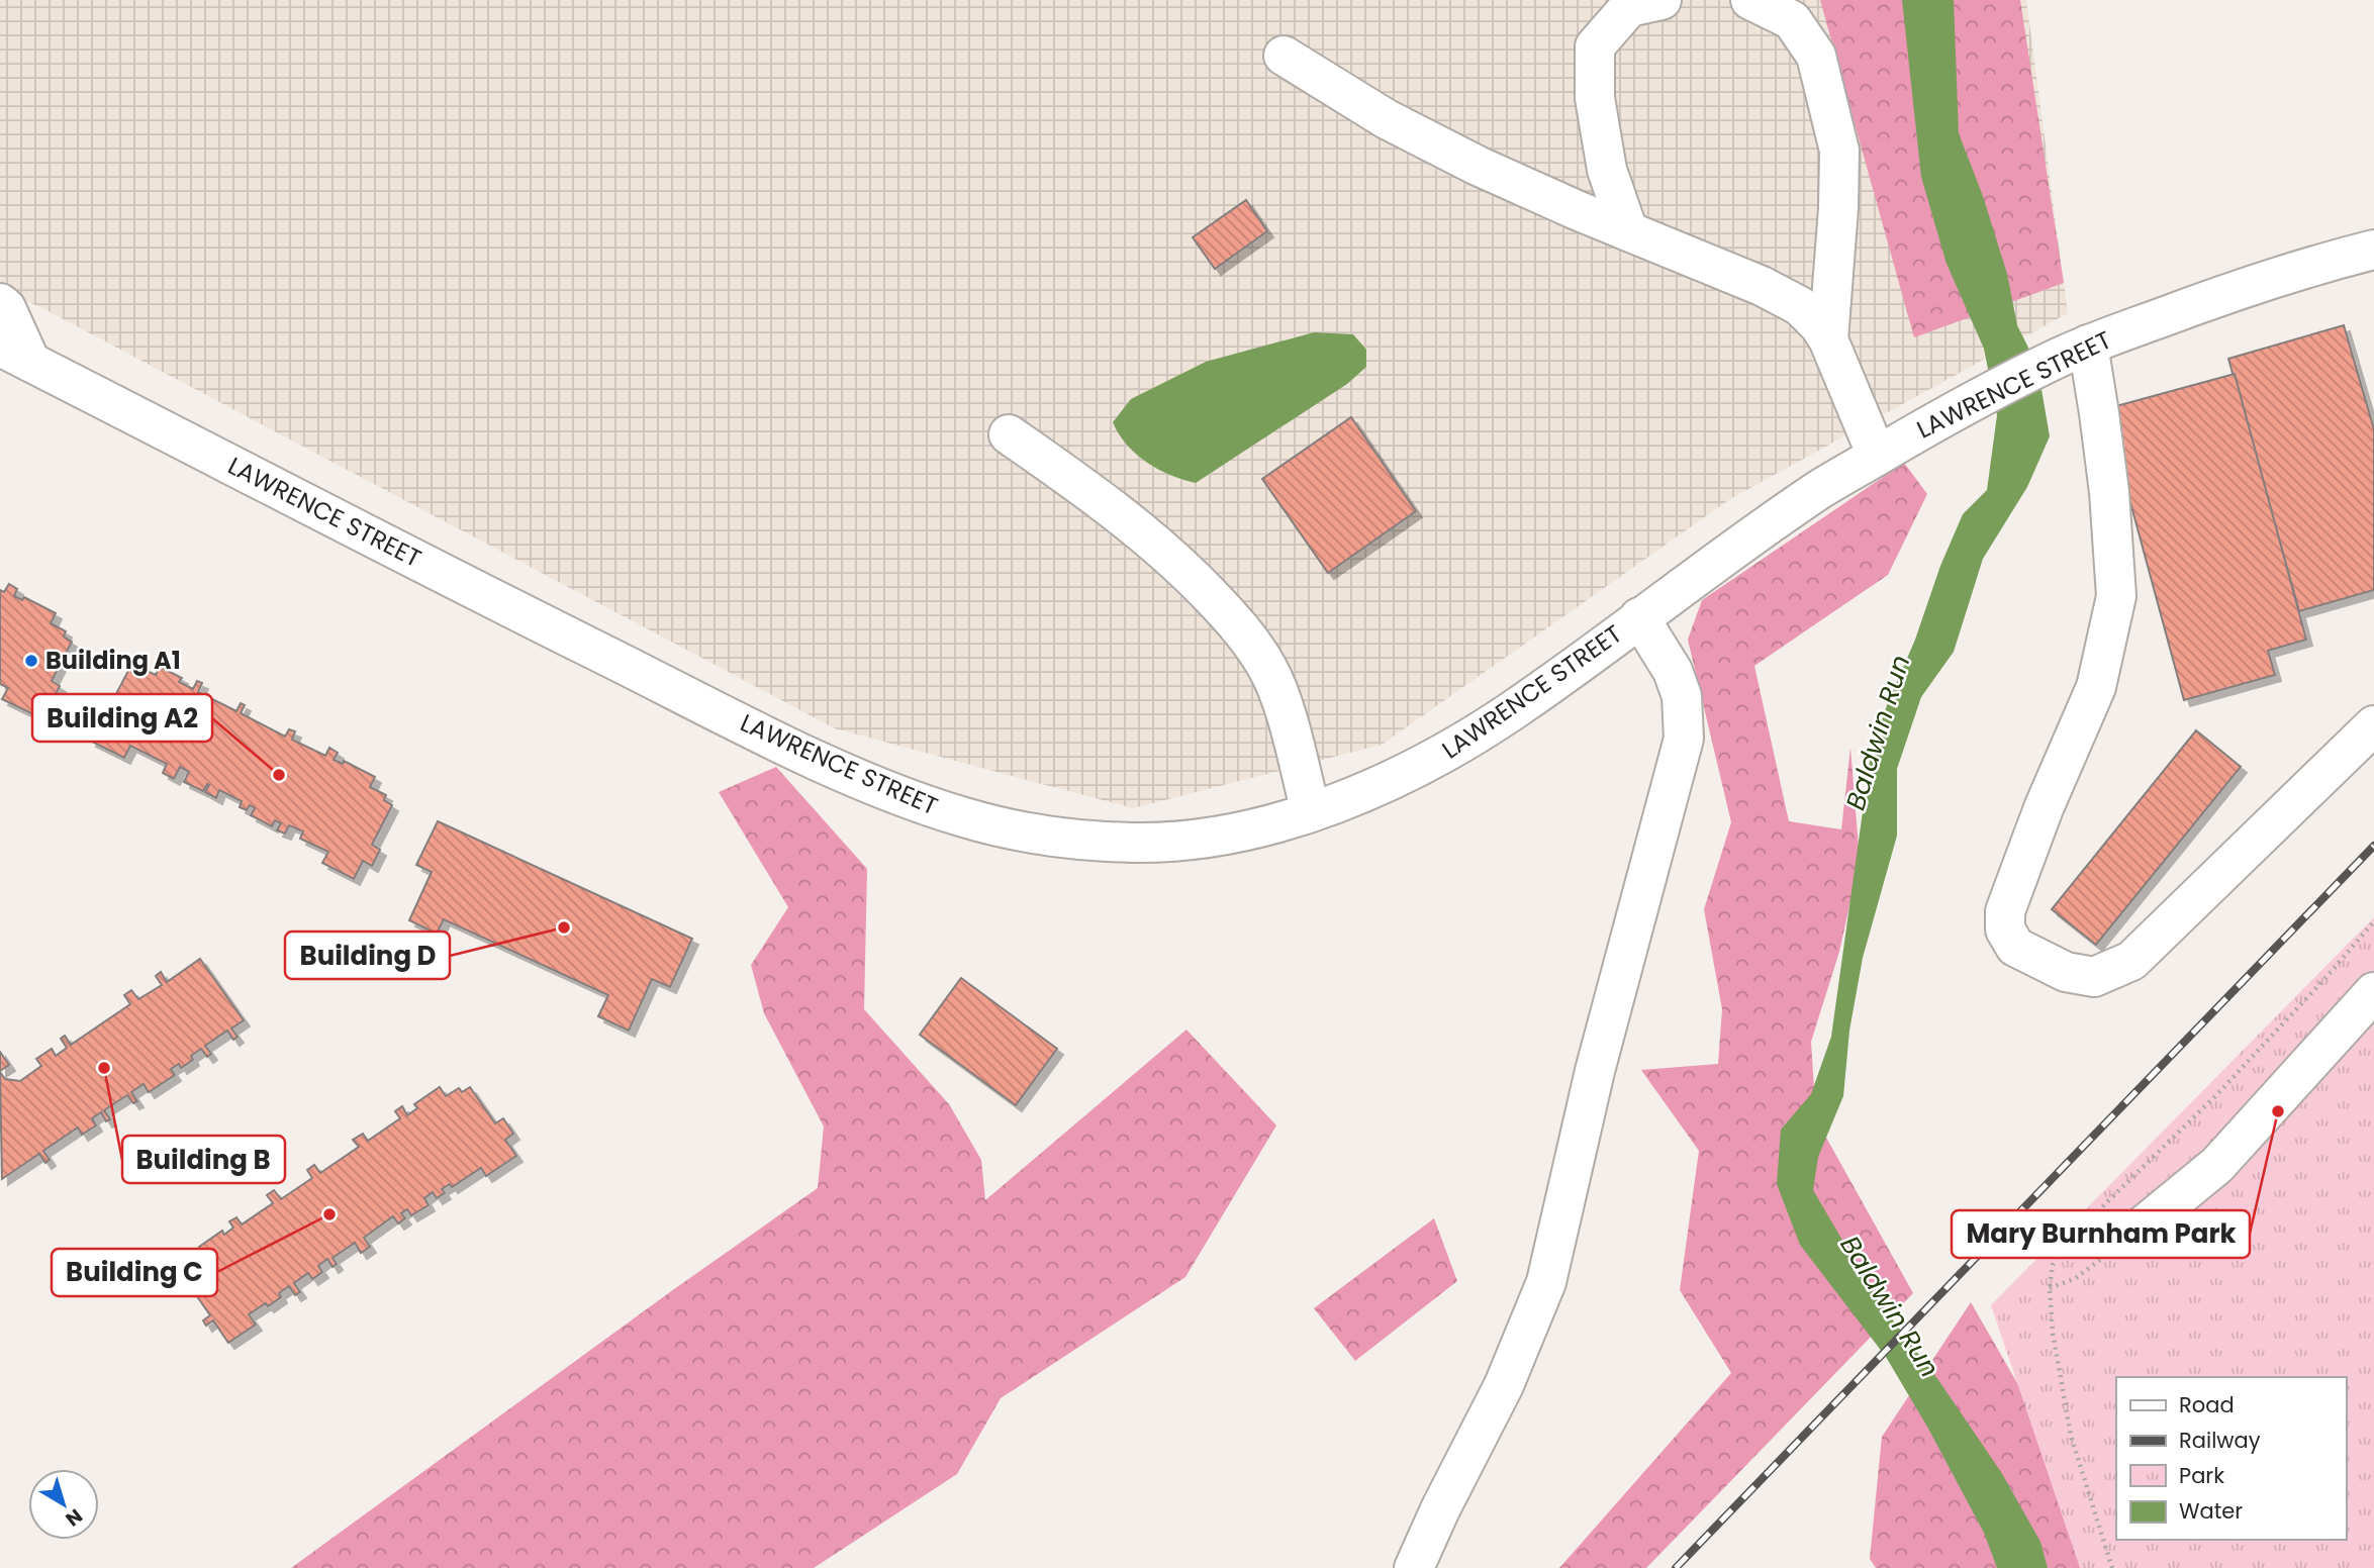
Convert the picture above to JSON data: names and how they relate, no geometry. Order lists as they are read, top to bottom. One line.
{"streets":{"street":["LAWRENCE STREET"]},"water":["Baldwin Run"],"places":["Building A1","Building A2","Building D","Building B","Mary Burnham Park","Building C"],"legend":["Road","Railway","Park","Water"],"north":"bottom right"}
